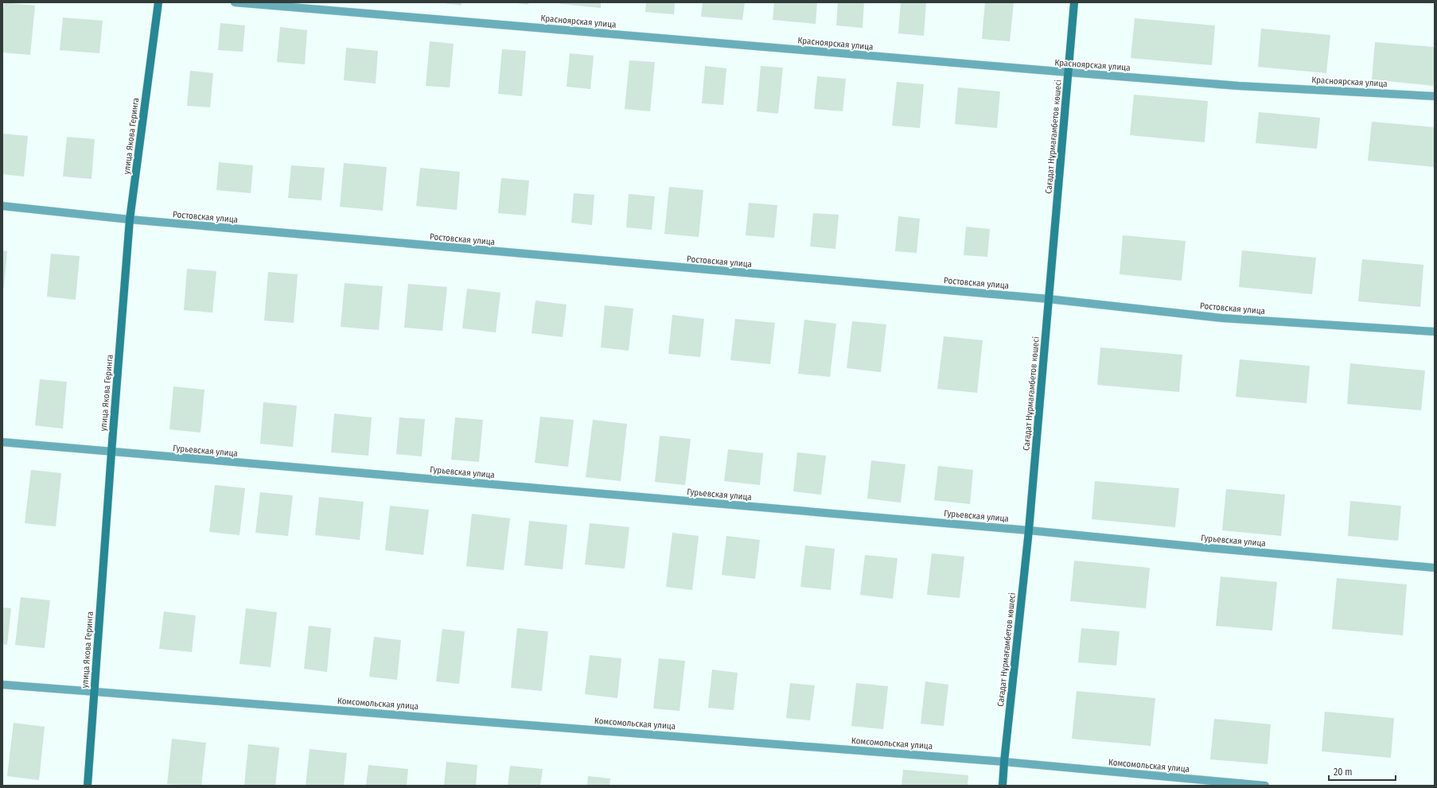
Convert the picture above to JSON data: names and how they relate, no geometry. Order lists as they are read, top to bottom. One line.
{"streets":{"street":["Красноярская улица","улица Якова Геринга","Сағадат Нұрмағамбетов көшесі","Ростовская улица","Гурьевская улица","Комсомольская улица"]},"crossings":[["Красноярская улица","Сағадат Нұрмағамбетов көшесі"],["улица Якова Геринга","Ростовская улица"],["улица Якова Геринга","Гурьевская улица"],["улица Якова Геринга","Комсомольская улица"],["Сағадат Нұрмағамбетов көшесі","Ростовская улица"],["Сағадат Нұрмағамбетов көшесі","Гурьевская улица"],["Сағадат Нұрмағамбетов көшесі","Комсомольская улица"]],"scale_bar":"20 m"}
